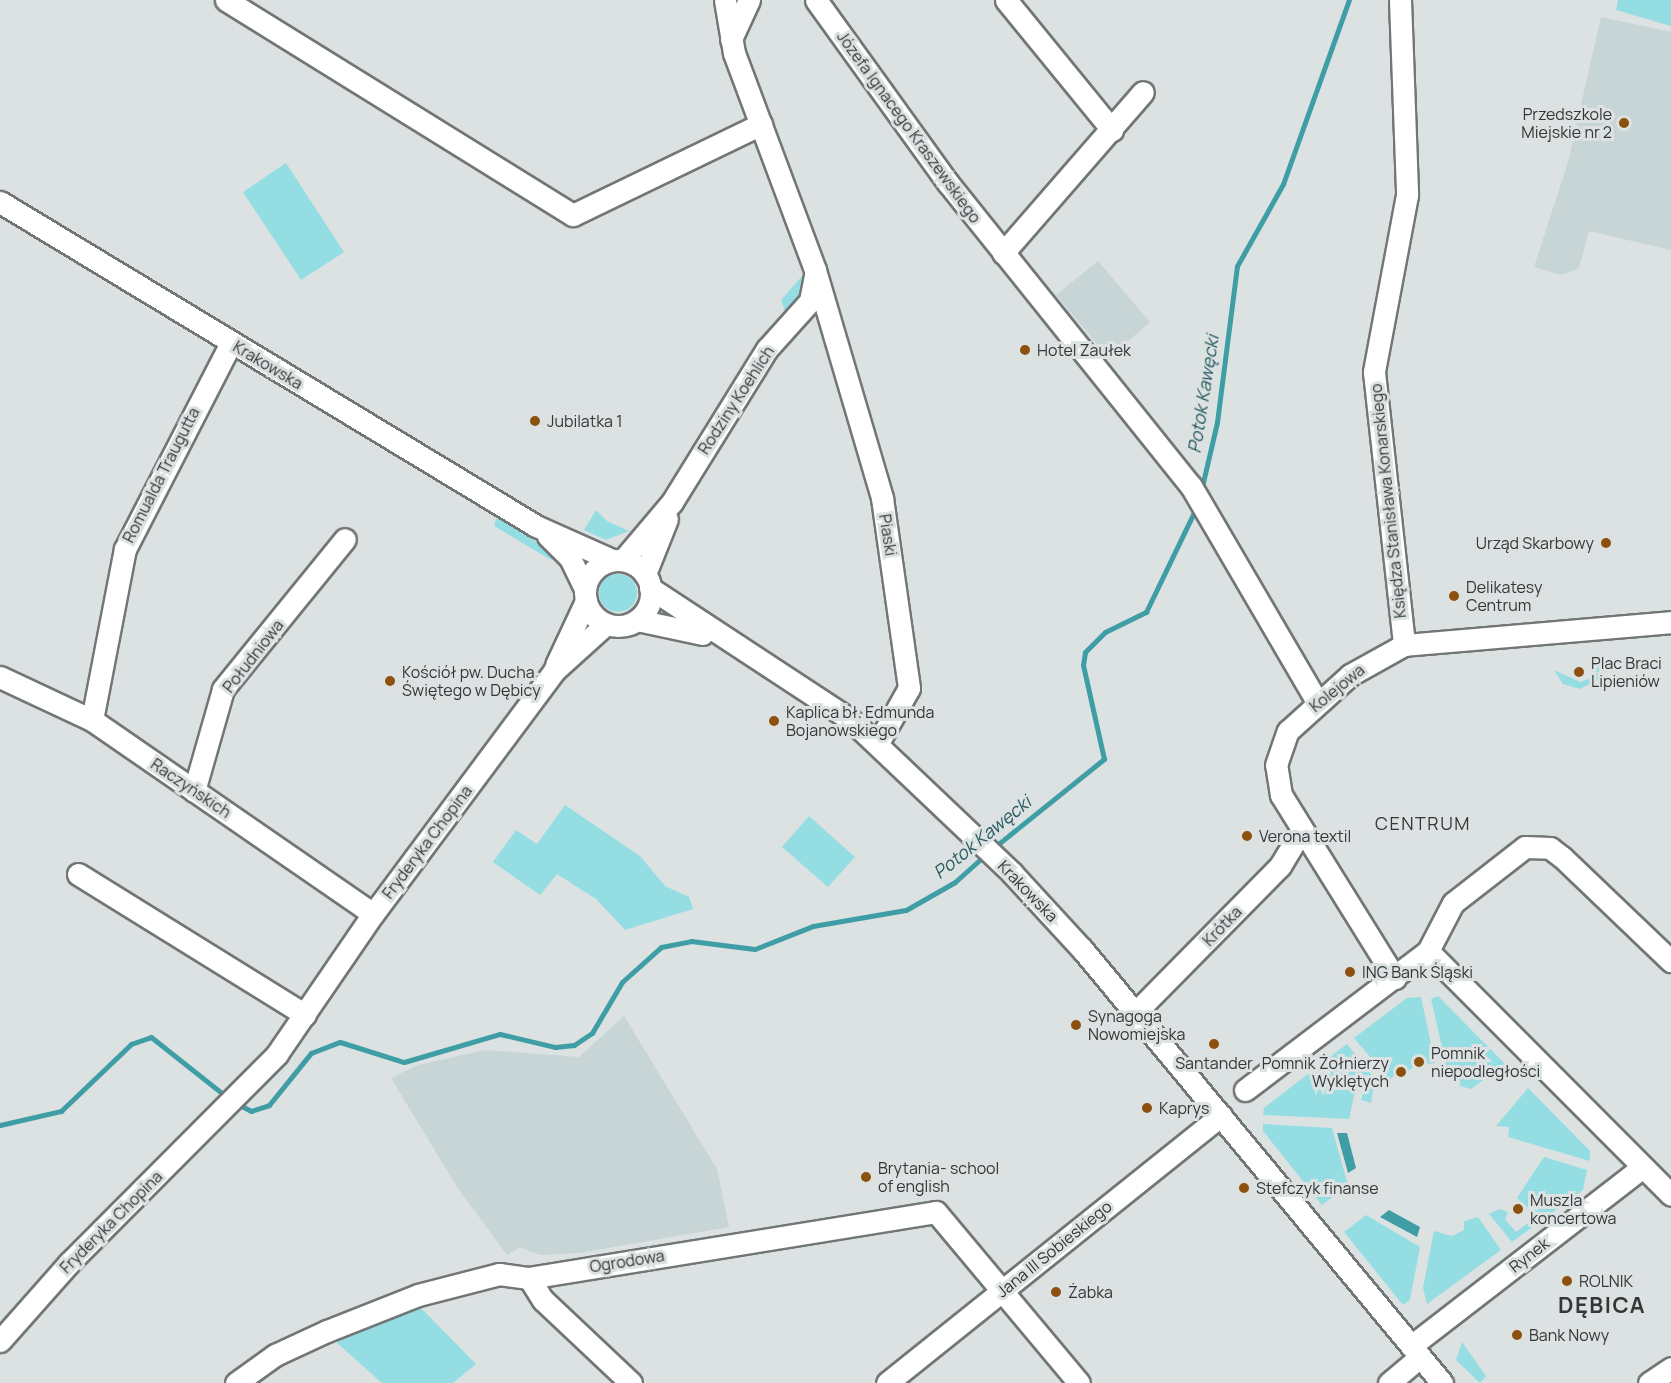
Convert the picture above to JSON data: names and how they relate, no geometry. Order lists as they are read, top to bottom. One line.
{"streets":{"street":["Józefa Ignacego Kraszewskiego","Krakowska","Rodziny Koehlich","Romualda Traugutta","Księdza Stanisława Konarskiego","Piaski","Południowa","Kolejowa","Raczyńskich","Fryderyka Chopina","Krótka","Jana III Sobieskiego","Rynek","Ogrodowa"]},"crossings":[["Józefa Ignacego Kraszewskiego","Kolejowa"],["Krakowska","Rodziny Koehlich"],["Krakowska","Romualda Traugutta"],["Krakowska","Piaski"],["Krakowska","Fryderyka Chopina"],["Krakowska","Krótka"],["Krakowska","Jana III Sobieskiego"],["Rodziny Koehlich","Piaski"],["Rodziny Koehlich","Fryderyka Chopina"],["Romualda Traugutta","Raczyńskich"],["Księdza Stanisława Konarskiego","Kolejowa"],["Południowa","Raczyńskich"],["Kolejowa","Krótka"],["Raczyńskich","Fryderyka Chopina"],["Jana III Sobieskiego","Ogrodowa"]],"districts":["CENTRUM","DĘBICA"],"water":["Potok Kawęcki"],"places":["Przedszkole Miejskie nr 2","Hotel Zaułek","Jubilatka 1","Urząd Skarbowy","Delikatesy Centrum","Plac Braci Lipieniów","Kościół pw. Ducha Świętego w Dębicy","Kaplica bł. Edmunda Bojanowskiego","Verona textil","ING Bank Śląski","Synagoga Nowomiejska","Santander","Pomnik niepodległości","Pomnik Żołnierzy Wyklętych","Kaprys","Brytania- school of english","Stefczyk finanse","Muszla koncertowa","ROLNIK","Żabka","Bank Nowy"]}
